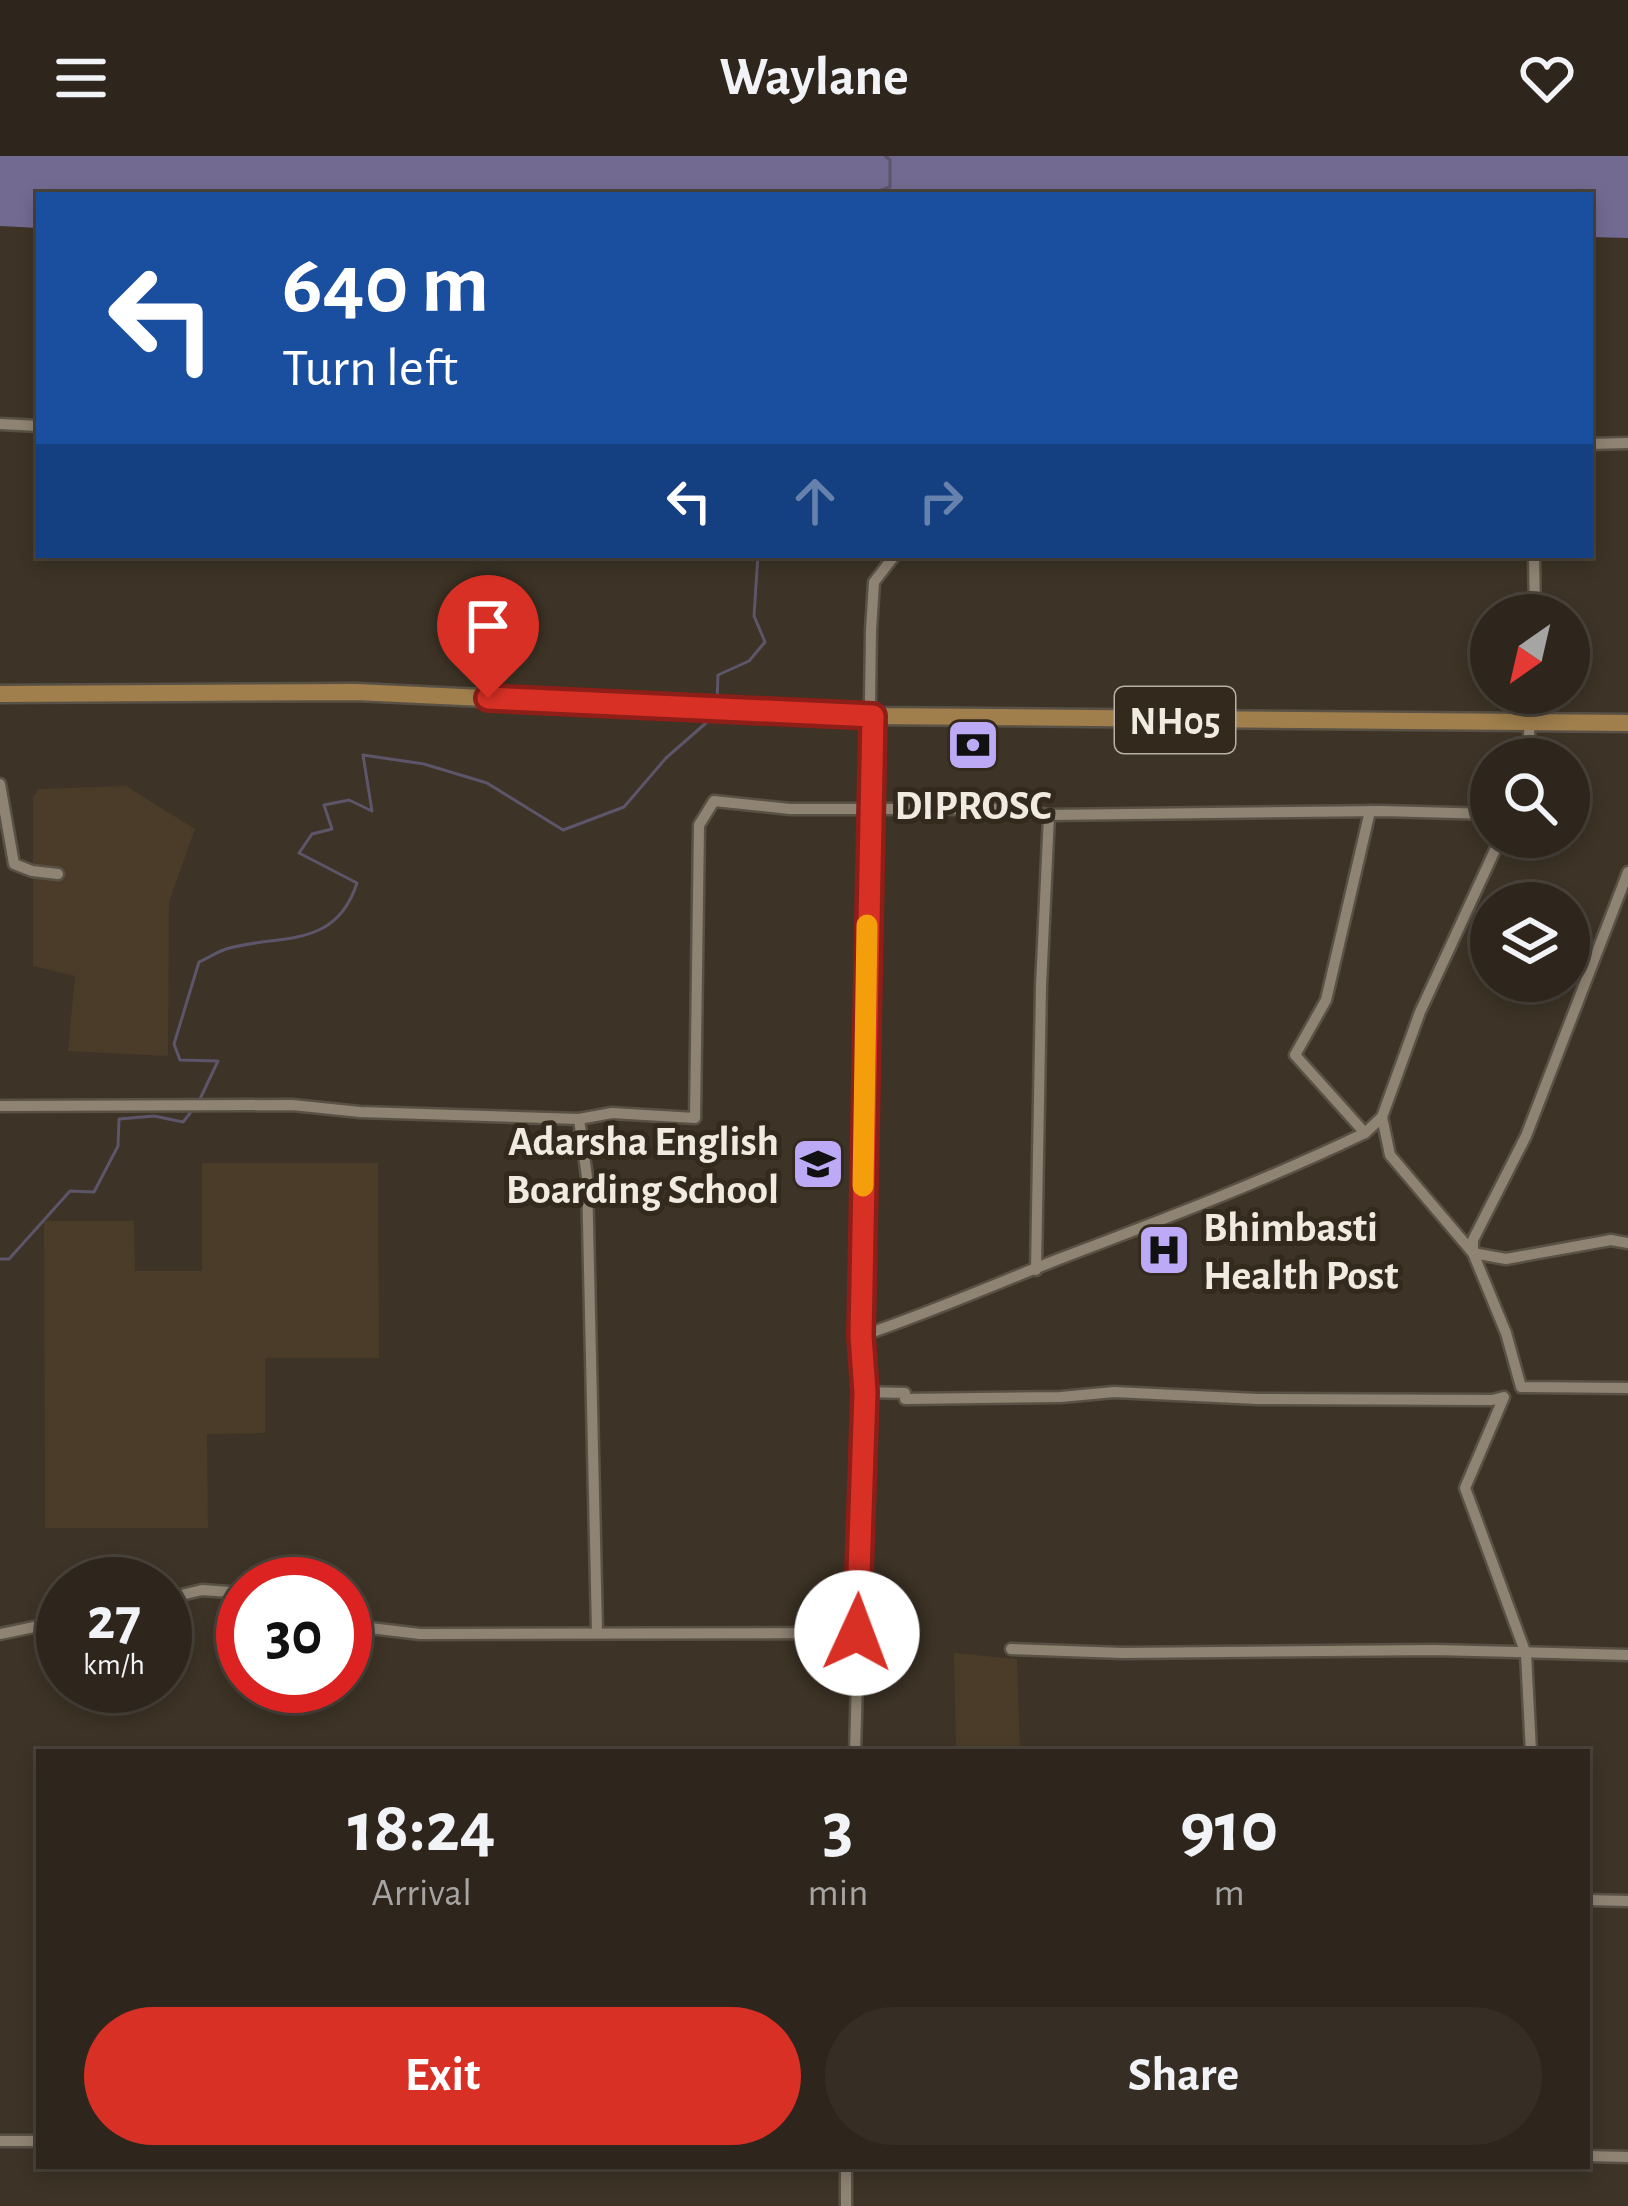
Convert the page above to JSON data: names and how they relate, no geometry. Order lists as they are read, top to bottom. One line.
{"streets":{"main road":["NH05"]},"places":{"bank":["DIPROSC"],"school or university":["Adarsha English Boarding School"],"hospital":["Bhimbasti Health Post"]},"north":"bottom left","page":{"header":"Waylane","turn":["640 m","Turn left"],"speed":"27 km/h","limit":"30","eta":["18:24","Arrival","3","min","910","m"],"buttons":["Exit","Share"]}}
